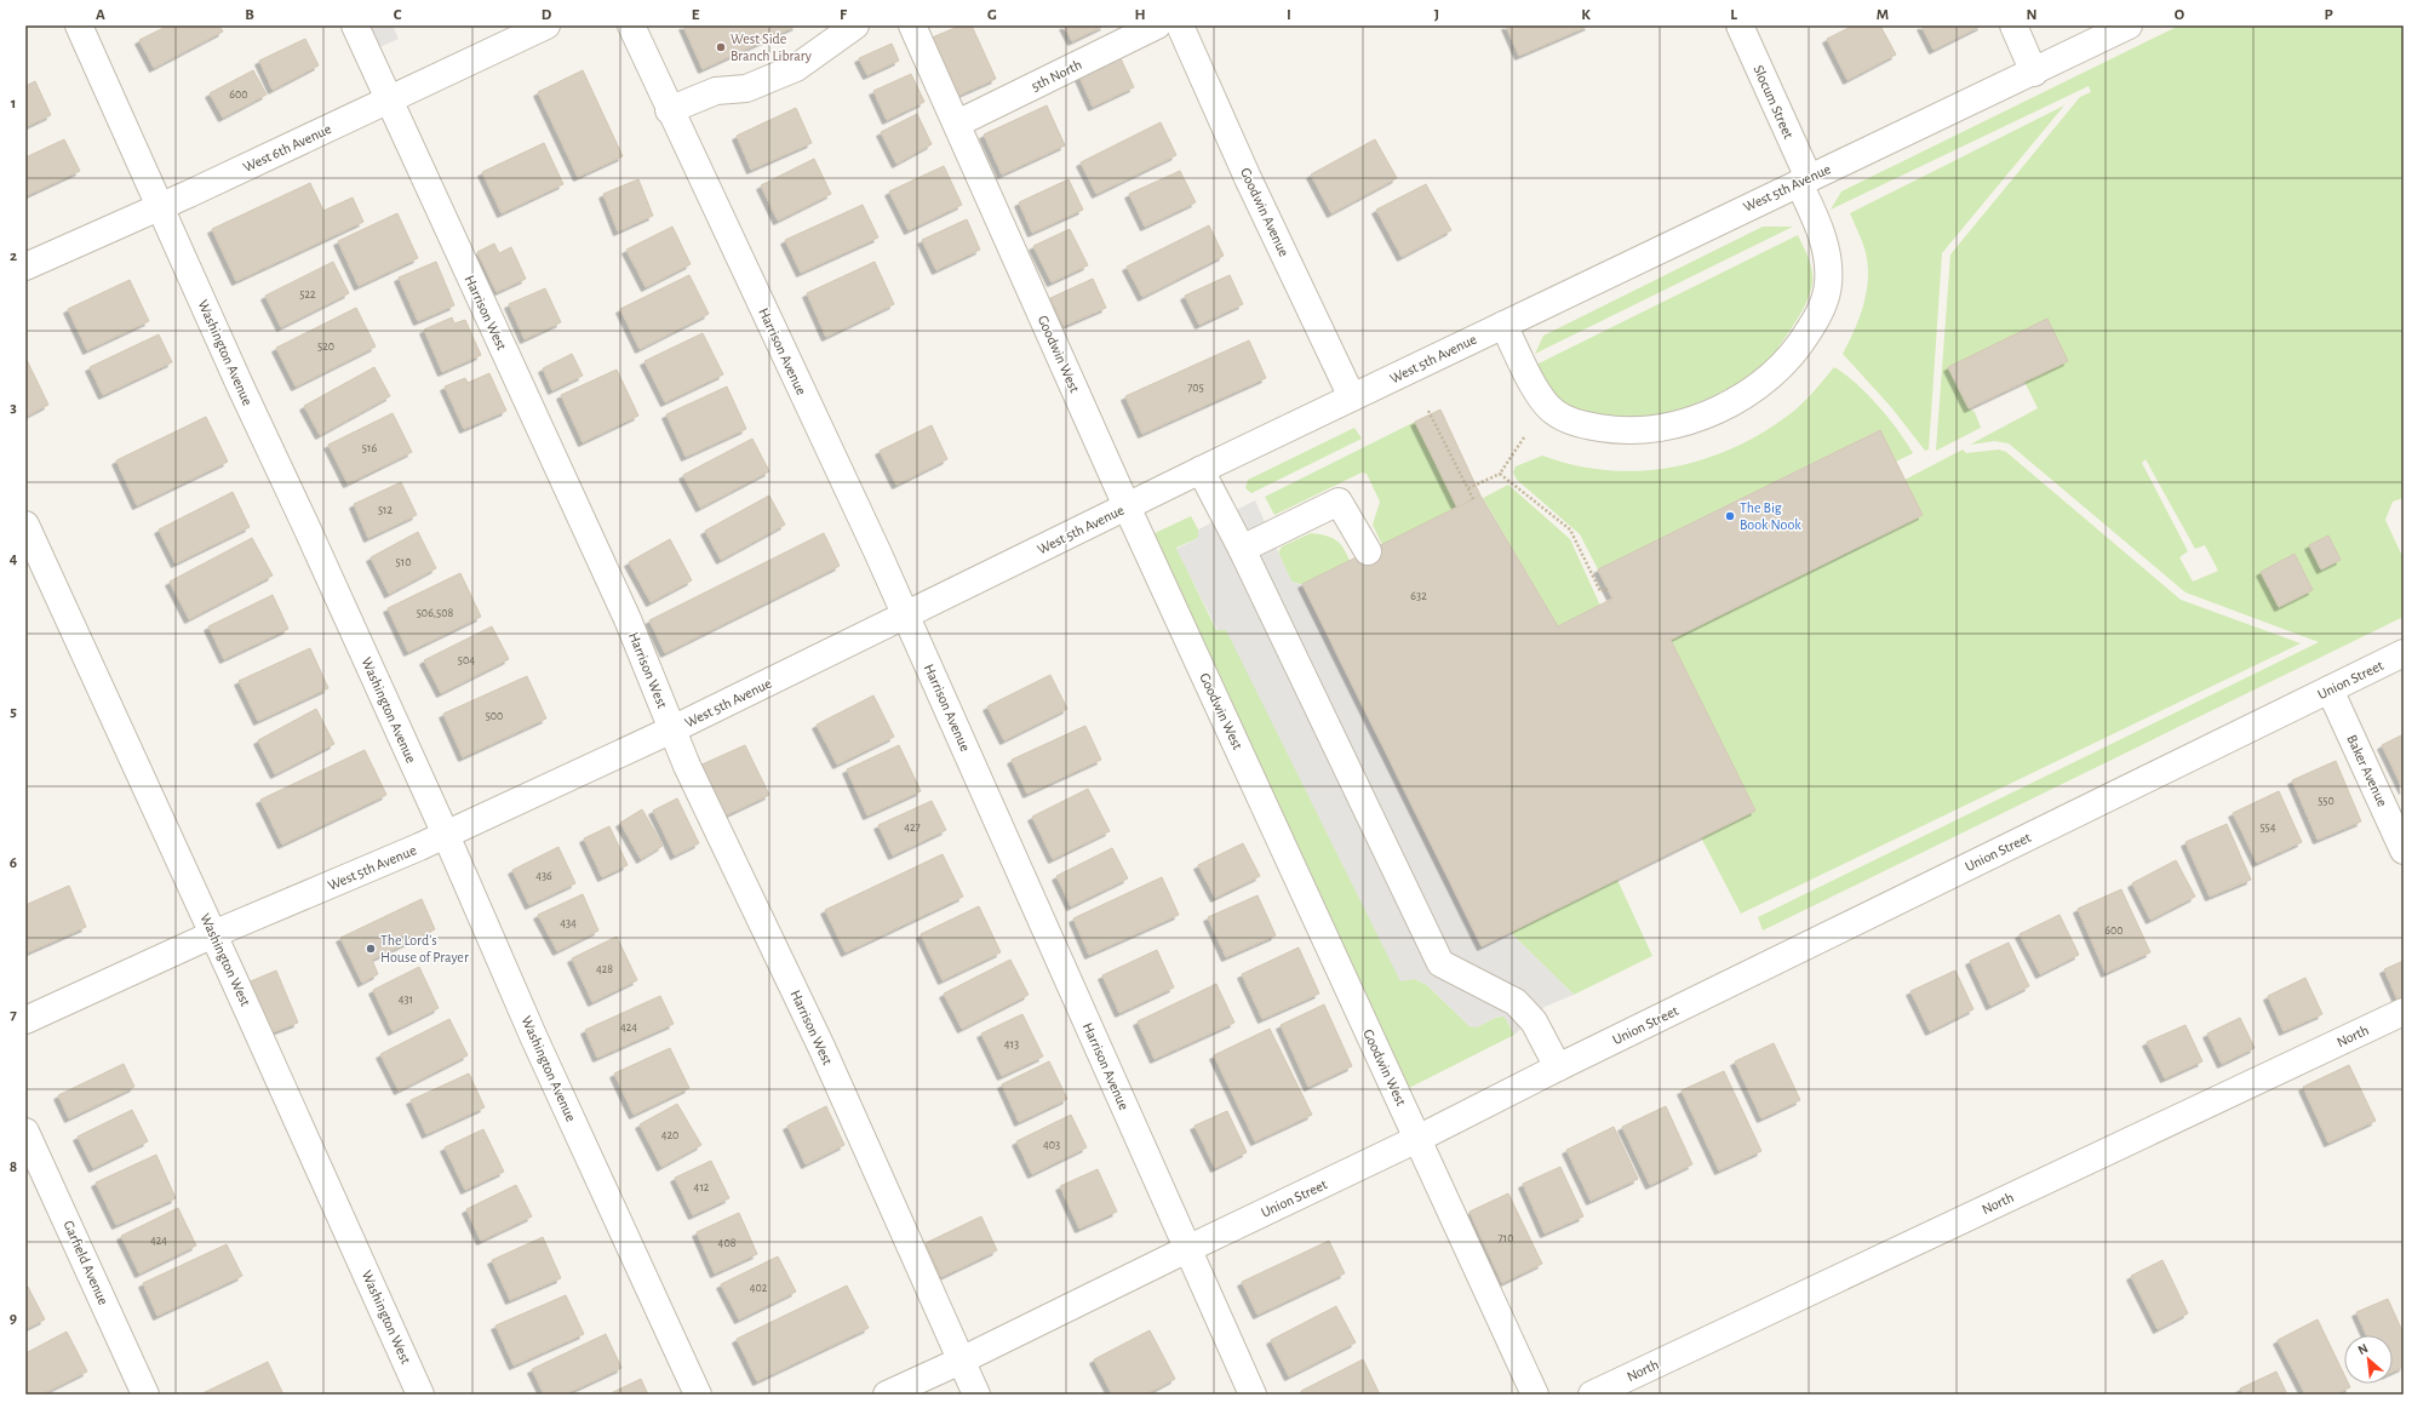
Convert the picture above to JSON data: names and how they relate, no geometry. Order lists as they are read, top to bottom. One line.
{"streets":{"street":["5th North","Slocum Street","West 6th Avenue","West 5th Avenue","Goodwin Avenue","Harrison West","Harrison Avenue","Washington Avenue","Goodwin West","Union Street","Baker Avenue","Washington West","North","Garfield Avenue"]},"crossings":[["5th North","Goodwin West"],["Slocum Street","West 5th Avenue"],["West 6th Avenue","Harrison West"],["West 6th Avenue","Washington Avenue"],["West 5th Avenue","Goodwin Avenue"],["West 5th Avenue","Harrison West"],["West 5th Avenue","Harrison Avenue"],["West 5th Avenue","Washington Avenue"],["West 5th Avenue","Goodwin West"],["West 5th Avenue","Washington West"],["Harrison West","Union Street"],["Harrison Avenue","Union Street"],["Goodwin West","Union Street"],["Union Street","Baker Avenue"]],"places":["West Side Branch Library","The Big Book Nook","The Lord's House of Prayer"],"house_numbers":["600","522","520","705","516","512","510","632","506,508","504","500","550","427","554","436","434","600","428","431","424","413","420","403","412","710","424","408","402"],"north":"top left","grid":{"columns":["A","B","C","D","E","F","G","H","I","J","K","L","M","N","O","P"],"rows":["1","2","3","4","5","6","7","8","9"]}}
